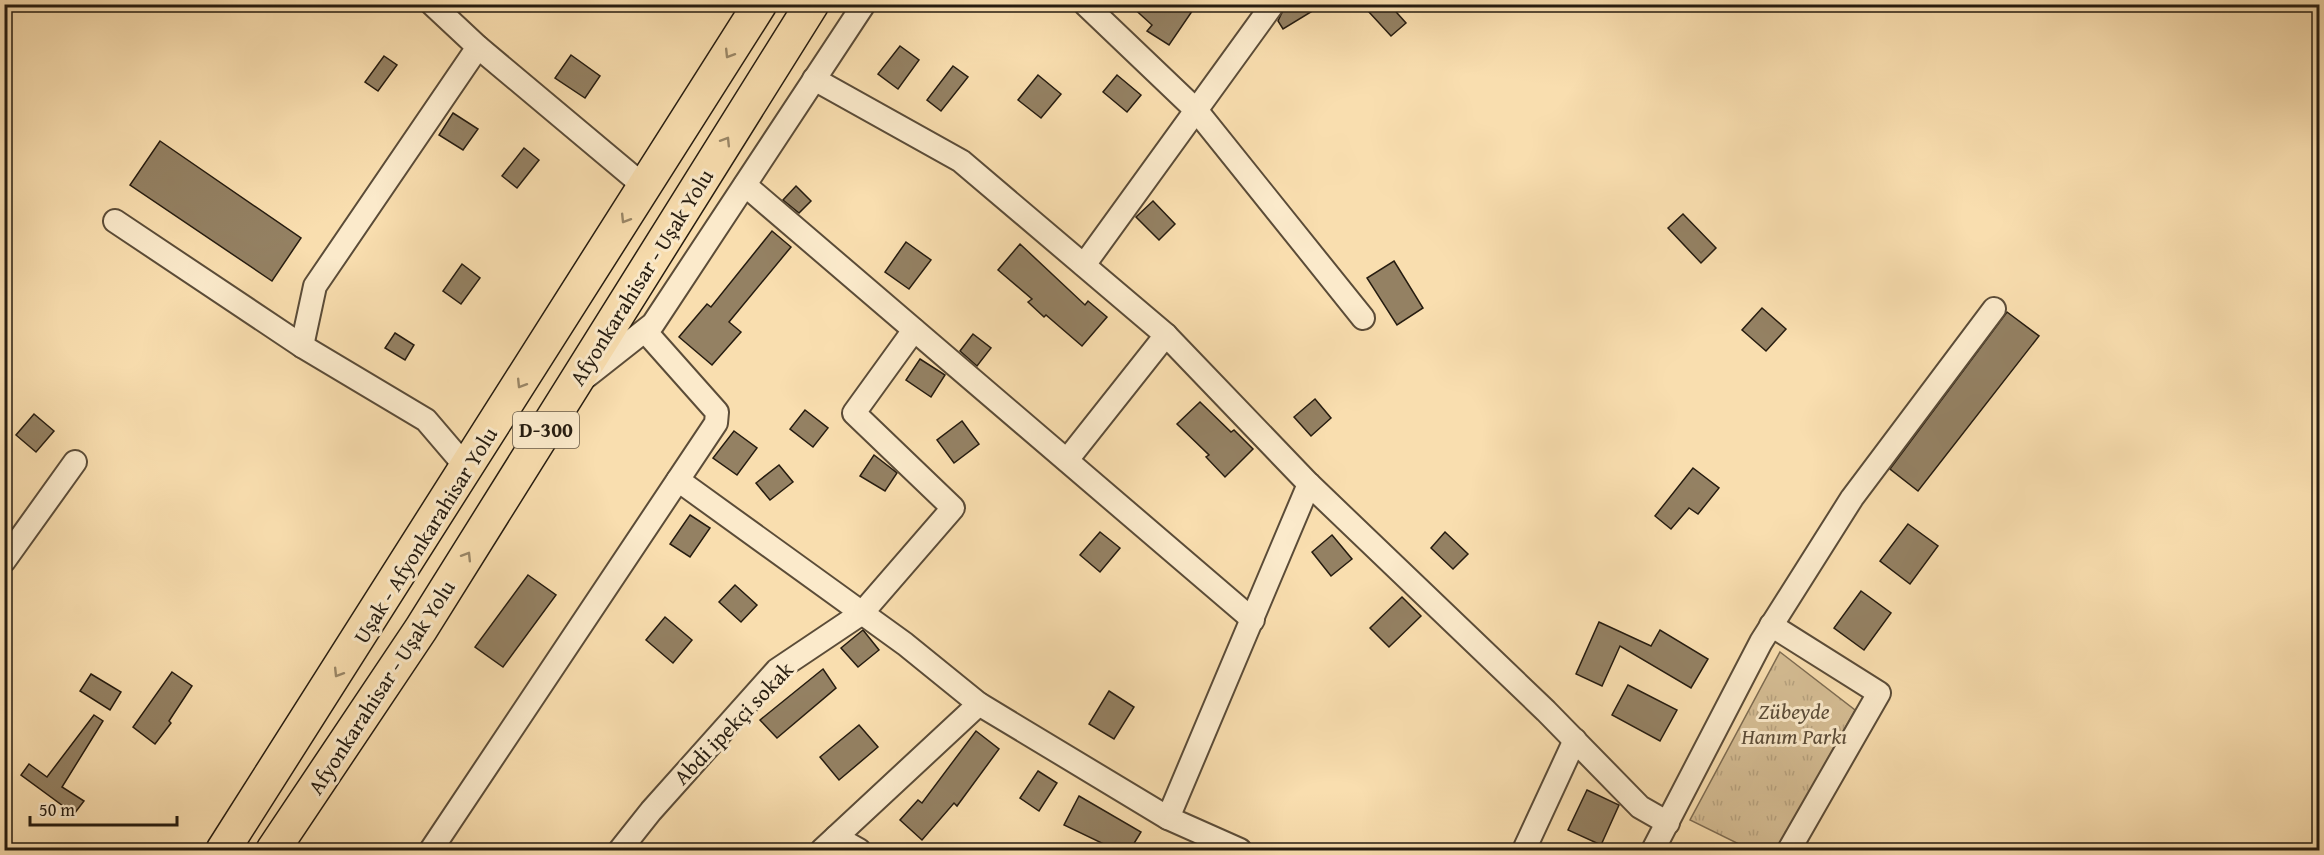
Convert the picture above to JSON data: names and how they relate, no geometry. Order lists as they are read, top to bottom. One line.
{"streets":{"highway":["Afyonkarahisar - Uşak Yolu","D-300","Uşak - Afyonkarahisar Yolu"],"street":["Abdi ipekçi sokak"]},"one_way":["Afyonkarahisar - Uşak Yolu","Uşak - Afyonkarahisar Yolu"],"parks":["Zübeyde Hanım Parkı"],"scale_bar":"50 m"}
